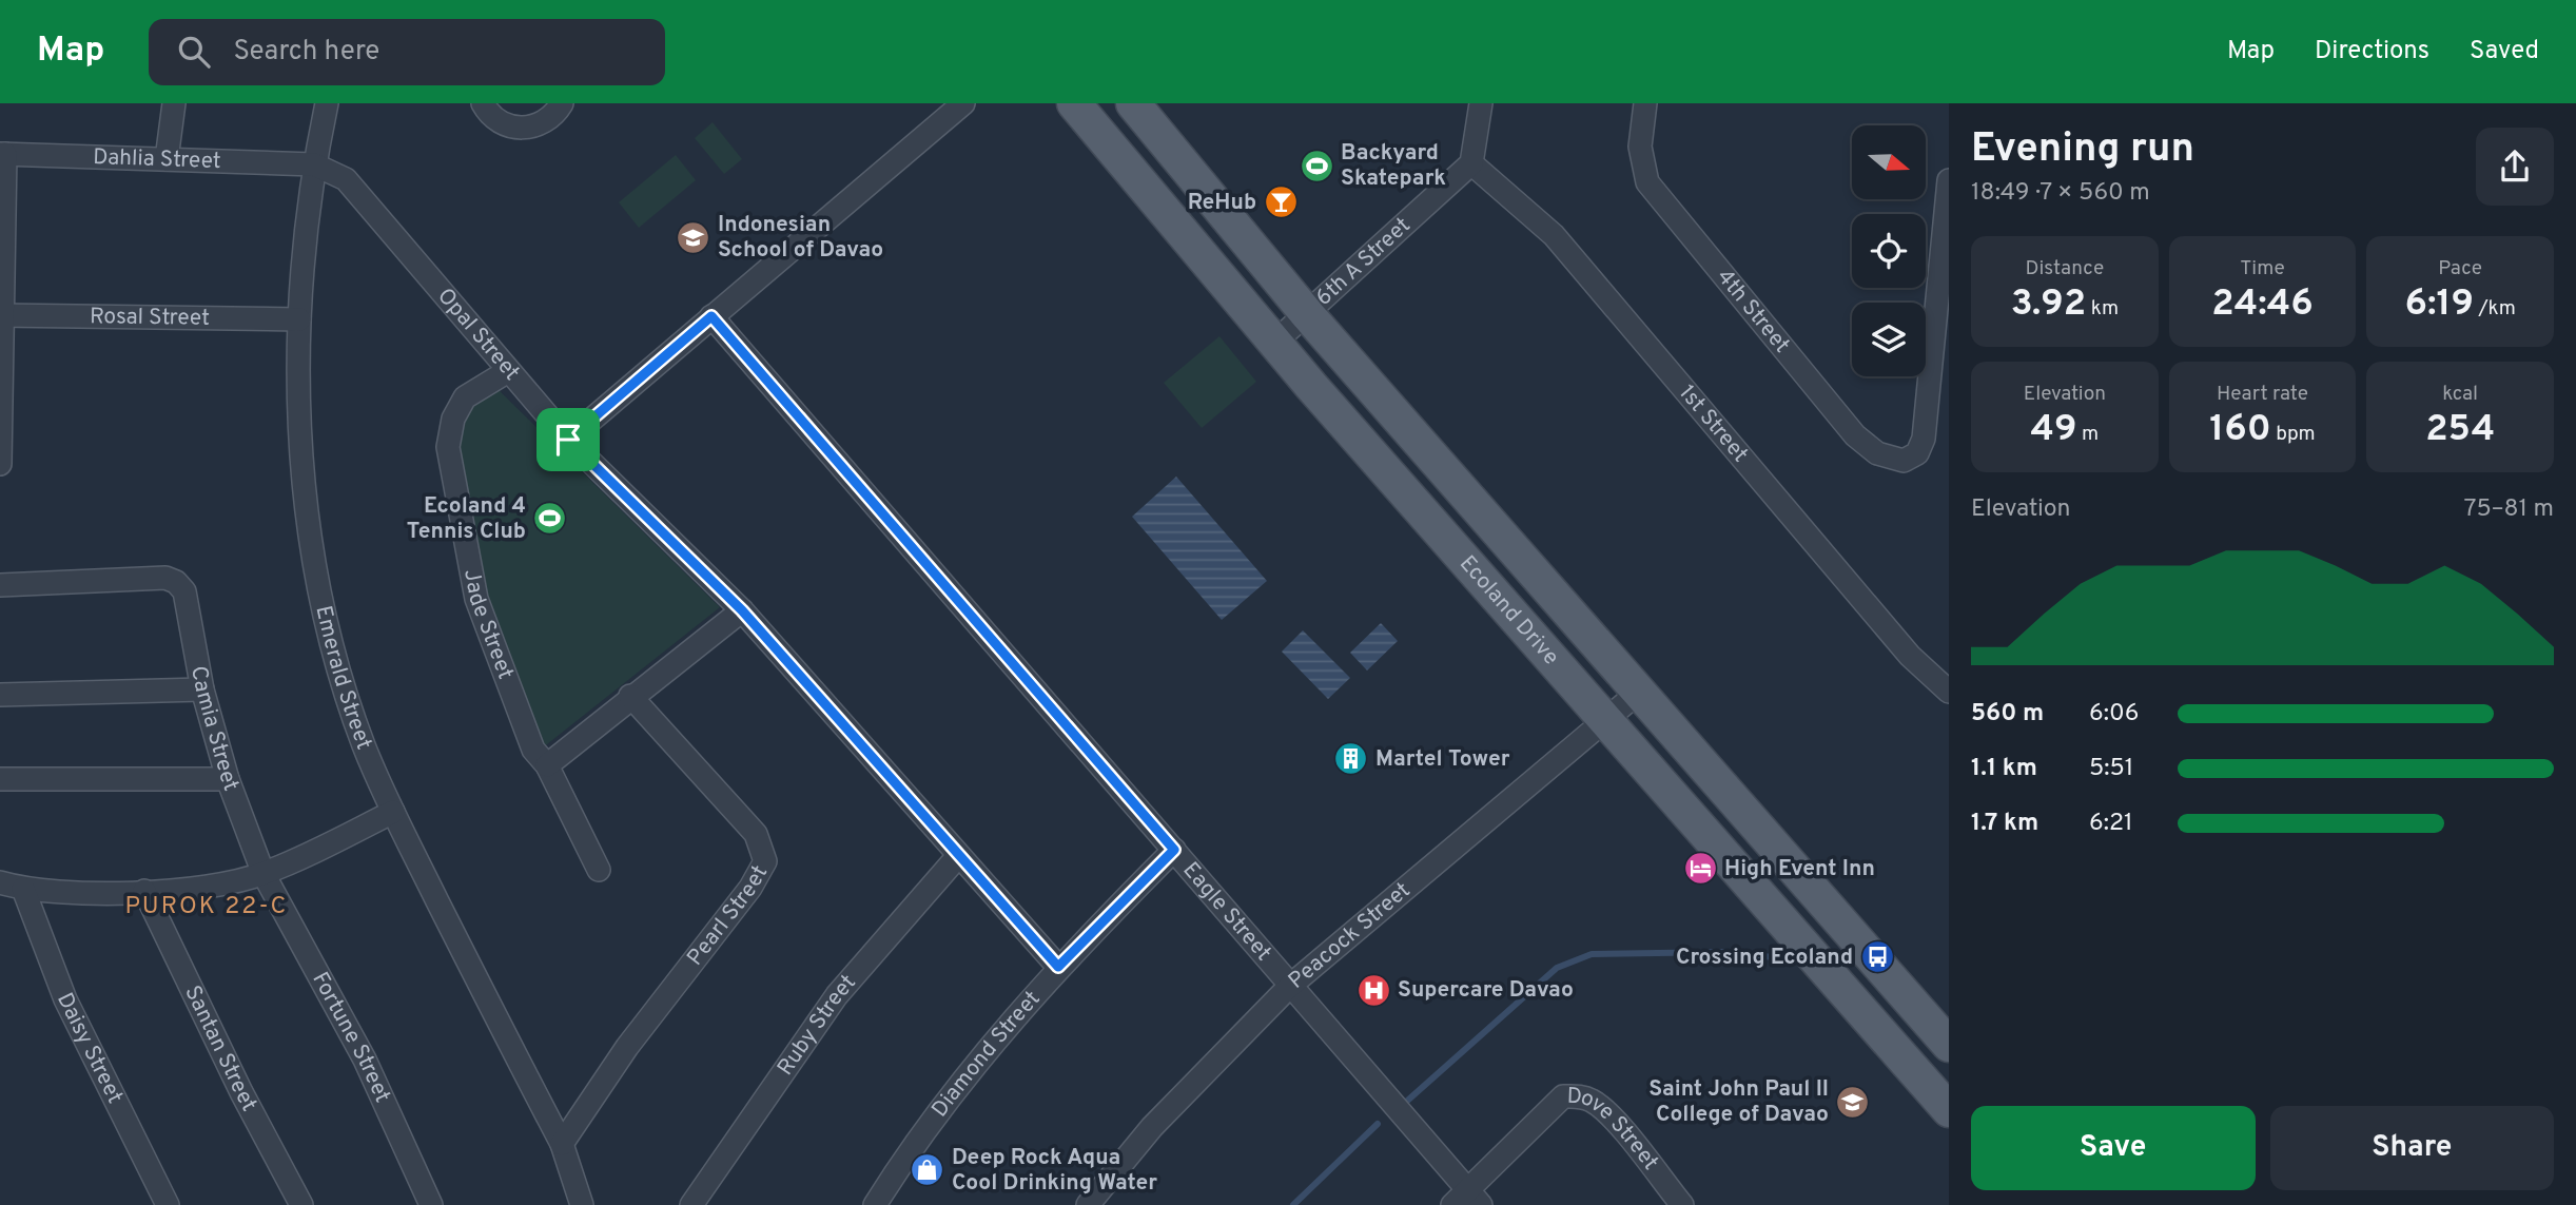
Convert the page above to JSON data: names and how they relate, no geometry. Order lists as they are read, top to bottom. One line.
{"streets":{"main road":["Ecoland Drive"],"street":["Dahlia Street","6th A Street","4th Street","Rosal Street","Opal Street","1st Street","Jade Street","Emerald Street","Camia Street","Eagle Street","Pearl Street","Peacock Street","Ruby Street","Fortune Street","Daisy Street","Santan Street","Diamond Street","Dove Street"]},"crossings":[["Dahlia Street","Opal Street"],["Dahlia Street","Emerald Street"],["6th A Street","1st Street"],["6th A Street","Ecoland Drive"],["Rosal Street","Emerald Street"],["Opal Street","Jade Street"],["Opal Street","Emerald Street"],["Opal Street","Ruby Street"],["Opal Street","Diamond Street"],["Ecoland Drive","Peacock Street"],["Emerald Street","Pearl Street"],["Camia Street","Fortune Street"],["Eagle Street","Peacock Street"],["Eagle Street","Diamond Street"],["Eagle Street","Dove Street"]],"districts":["PUROK 22-C"],"places":{"sports":["Backyard Skatepark","Ecoland 4 Tennis Club"],"bar":["ReHub"],"school or university":["Indonesian School of Davao","Saint John Paul II College of Davao"],"building":["Martel Tower"],"hotel":["High Event Inn"],"bus stop":["Crossing Ecoland"],"hospital":["Supercare Davao"],"shop":["Deep Rock Aqua Cool Drinking Water"]},"north":"right","page":{"header":"Map","search":"Search here","nav":["Map","Directions","Saved"],"heading":["Evening run","18:49 · 7 × 560 m"],"stats":[["Distance","3.92 km"],["Time","24:46"],["Pace","6:19 /km"],["Elevation","49 m"],["Heart rate","160 bpm"],["kcal","254"]],"chart":["Elevation","75–81 m"],"list":[{"name":"560 m","note":"6:06"},{"name":"1.1 km","note":"5:51"},{"name":"1.7 km","note":"6:21"}],"buttons":["Save","Share"]}}
